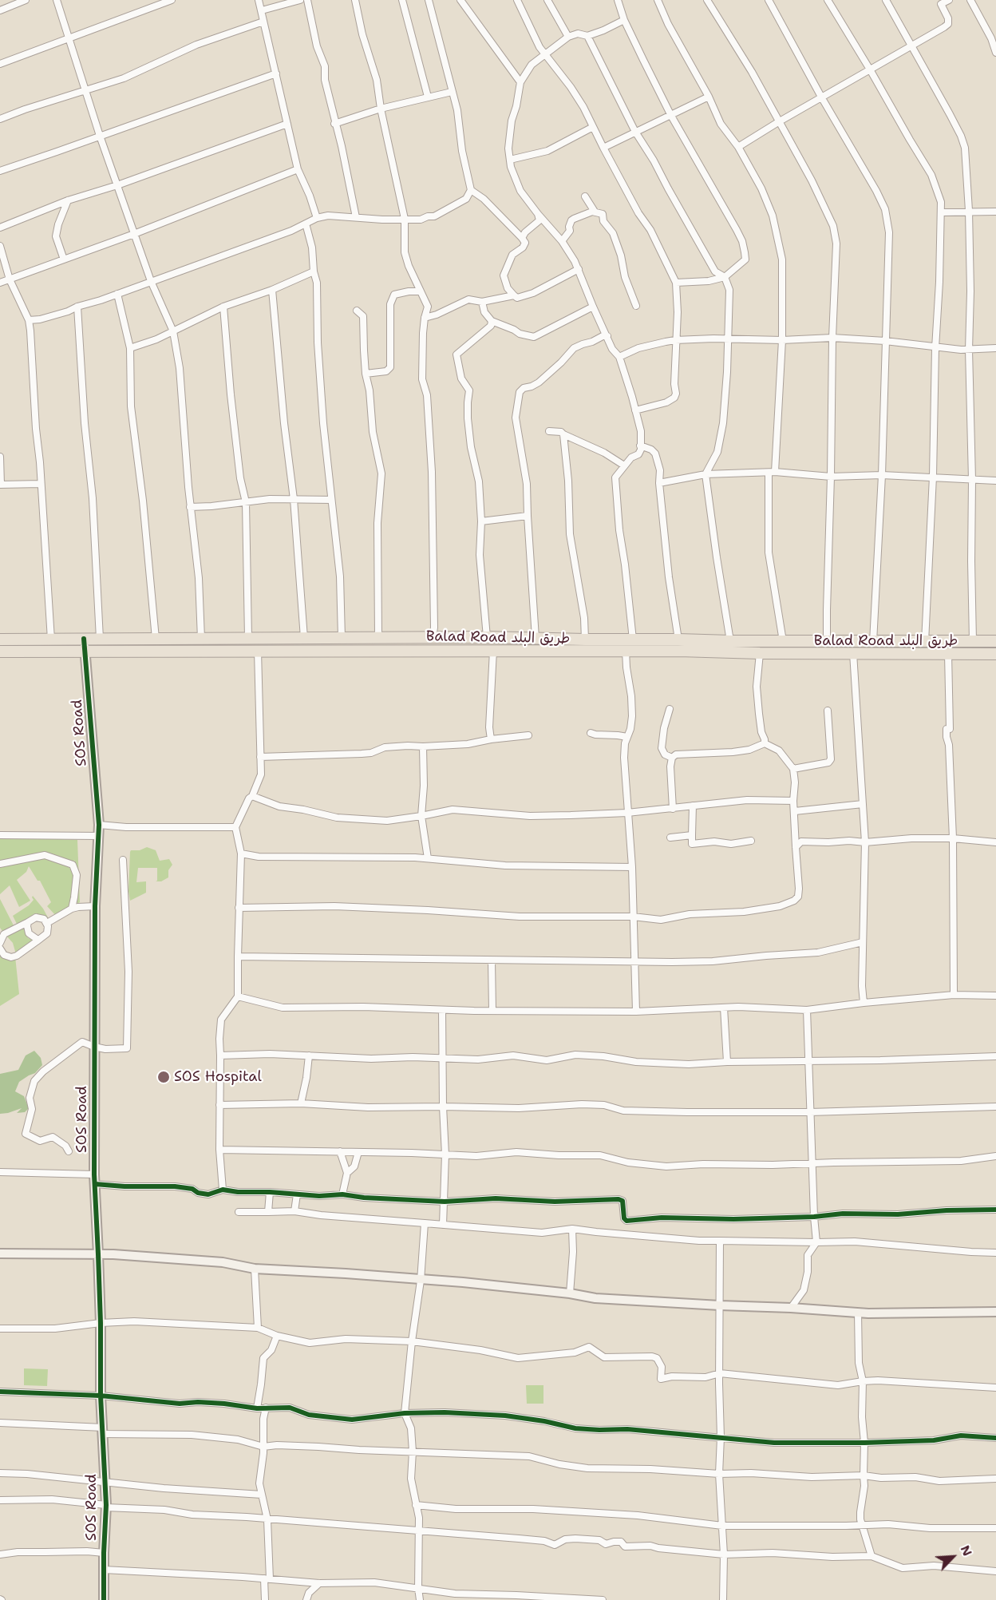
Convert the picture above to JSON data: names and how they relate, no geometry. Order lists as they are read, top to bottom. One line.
{"streets":{"highway":["Balad Road طريق البلد"],"street":["SOS Road"]},"crossings":[["Balad Road طريق البلد","SOS Road"]],"places":["SOS Hospital"],"north":"top right"}
